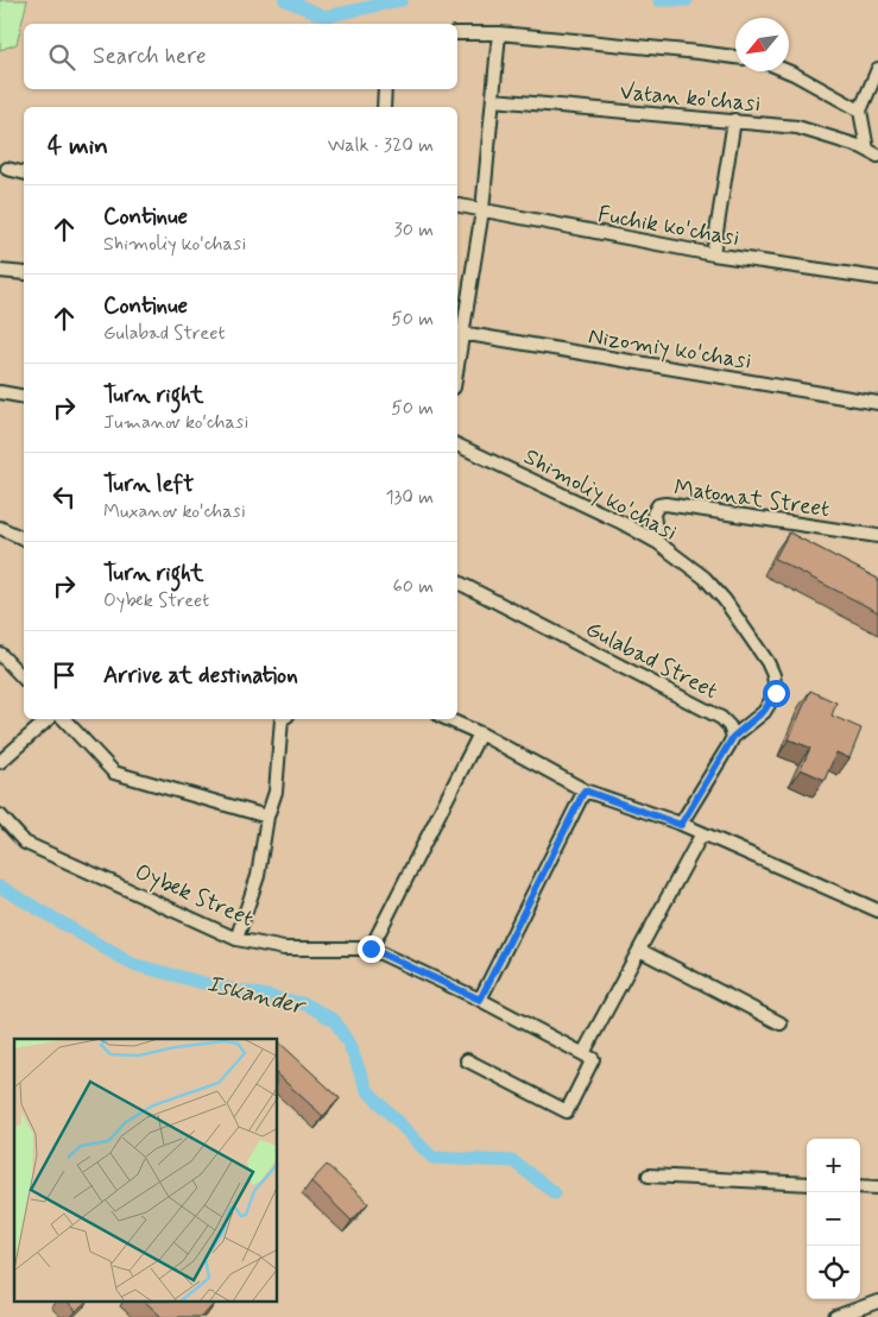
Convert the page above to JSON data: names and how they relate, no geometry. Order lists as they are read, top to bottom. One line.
{"streets":{"street":["Vatan ko'chasi","Fuchik ko'chasi","Nizomiy ko'chasi","Shimoliy ko'chasi","Matonat Street","Gulabad Street","Oybek Street"]},"crossings":[["Shimoliy ko'chasi","Matonat Street"],["Shimoliy ko'chasi","Gulabad Street"]],"water":["Iskander"],"north":"bottom left","page":{"search":"Search here","heading":["4 min","Walk · 320 m"],"list":[["Continue","Shimoliy ko'chasi","30 m"],["Continue","Gulabad Street","50 m"],["Turn right","Jumanov ko‘chasi","50 m"],["Turn left","Muxanov ko'chasi","130 m"],["Turn right","Oybek Street","60 m"],"Arrive at destination"],"map_buttons":["+","−"]}}
